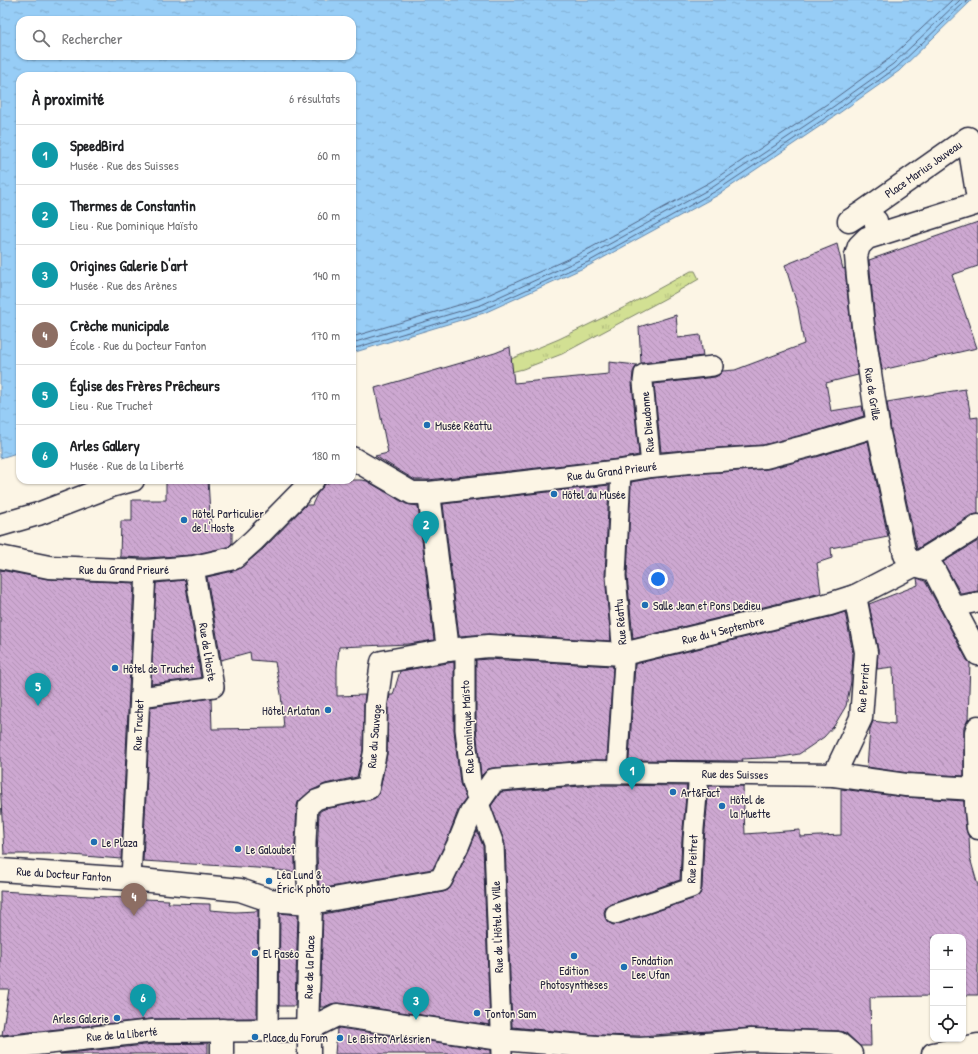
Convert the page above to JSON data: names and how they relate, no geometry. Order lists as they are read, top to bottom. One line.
{"streets":{"street":["Place Marius Jouveau","Rue de Grille","Rue Dieudonne","Rue du Grand Prieuré","Rue Réattu","Rue du 4 Septembre","Rue de l'Hoste","Rue Perriat","Rue Truchet","Rue Dominique Maïsto","Rue du Sauvage","Rue des Suisses","Rue Peitret","Rue du Docteur Fanton","Rue de l'Hôtel de Ville","Rue de la Place","Rue de la Liberté"]},"crossings":[["Place Marius Jouveau","Rue de Grille"],["Rue de Grille","Rue du Grand Prieuré"],["Rue de Grille","Rue du 4 Septembre"],["Rue Dieudonne","Rue du Grand Prieuré"],["Rue du Grand Prieuré","Rue Réattu"],["Rue du Grand Prieuré","Rue de l'Hoste"],["Rue du Grand Prieuré","Rue Truchet"],["Rue du Grand Prieuré","Rue Dominique Maïsto"],["Rue Réattu","Rue du 4 Septembre"],["Rue Réattu","Rue des Suisses"],["Rue du 4 Septembre","Rue Perriat"],["Rue du 4 Septembre","Rue Dominique Maïsto"],["Rue du 4 Septembre","Rue du Sauvage"],["Rue de l'Hoste","Rue Truchet"],["Rue Perriat","Rue des Suisses"],["Rue Truchet","Rue du Docteur Fanton"],["Rue Dominique Maïsto","Rue du Sauvage"],["Rue Dominique Maïsto","Rue du Docteur Fanton"],["Rue Dominique Maïsto","Rue de l'Hôtel de Ville"],["Rue du Sauvage","Rue du Docteur Fanton"],["Rue du Sauvage","Rue de la Place"],["Rue des Suisses","Rue Peitret"],["Rue des Suisses","Rue du Docteur Fanton"],["Rue du Docteur Fanton","Rue de l'Hôtel de Ville"],["Rue du Docteur Fanton","Rue de la Place"],["Rue de la Place","Rue de la Liberté"]],"places":["Musée Réattu","Hôtel du Musée","Hôtel Particulier de L'Hoste","Salle Jean et Pons Dedieu","Hôtel de Truchet","Hôtel Arlatan","Art&Fact","Hôtel de la Muette","Le Plaza","Le Galoubet","Léa Lund & Éric K photo","El Paséo","Edition Photosynthèses","Fondation Lee Ufan","Tonton Sam","Arles Galerie","Place du Forum","Le Bistro Arlésrien"],"page":{"search":"Rechercher","heading":["À proximité","6 résultats"],"list":[{"mark":"1","name":"SpeedBird","note":"Musée · Rue des Suisses","value":"60 m"},{"mark":"2","name":"Thermes de Constantin","note":"Lieu · Rue Dominique Maïsto","value":"60 m"},{"mark":"3","name":"Origines Galerie D'art","note":"Musée · Rue des Arènes","value":"140 m"},{"mark":"4","name":"Crèche municipale","note":"École · Rue du Docteur Fanton","value":"170 m"},{"mark":"5","name":"Église des Frères Prêcheurs","note":"Lieu · Rue Truchet","value":"170 m"},{"mark":"6","name":"Arles Gallery","note":"Musée · Rue de la Liberté","value":"180 m"}],"pins":["2","5","1","4","6","3"],"map_buttons":["+","−"]}}
